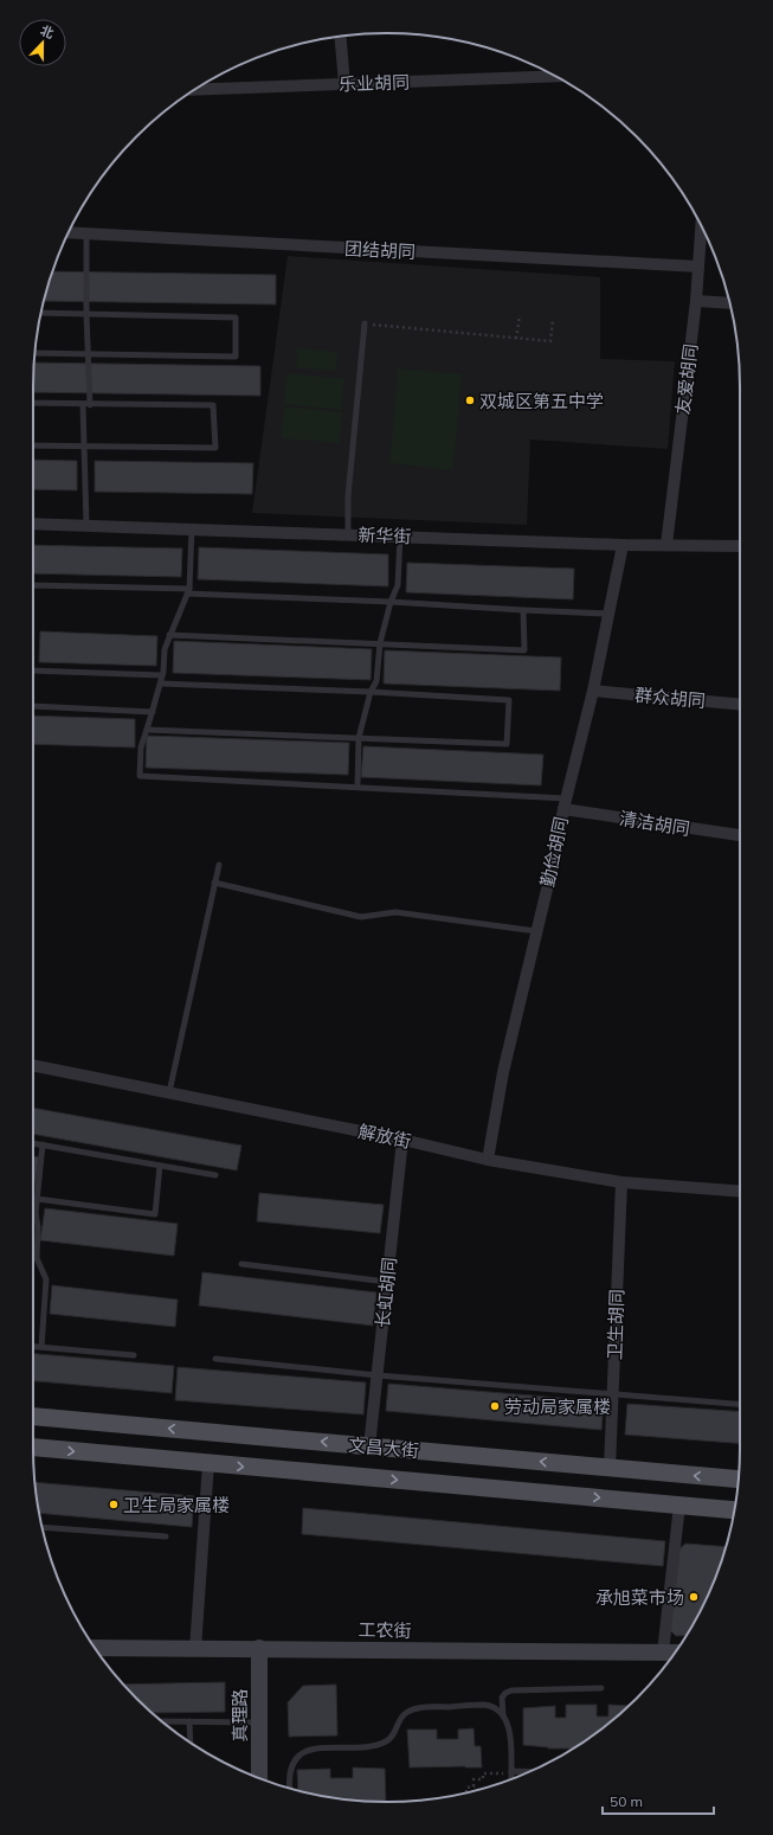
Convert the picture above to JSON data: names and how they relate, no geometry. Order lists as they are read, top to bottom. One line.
{"streets":{"main road":["文昌大街","工农街","真理路"],"street":["乐业胡同","团结胡同","友爱胡同","新华街","群众胡同","清洁胡同","勤俭胡同","解放街","长虹胡同","卫生胡同"]},"crossings":[["团结胡同","友爱胡同"],["友爱胡同","新华街"],["新华街","勤俭胡同"],["群众胡同","勤俭胡同"],["清洁胡同","勤俭胡同"],["勤俭胡同","解放街"],["解放街","长虹胡同"],["解放街","卫生胡同"],["长虹胡同","文昌大街"],["卫生胡同","文昌大街"],["工农街","真理路"]],"places":["双城区第五中学","劳动局家属楼","卫生局家属楼","承旭菜市场"],"scale_bar":"50 m","north":"top"}
